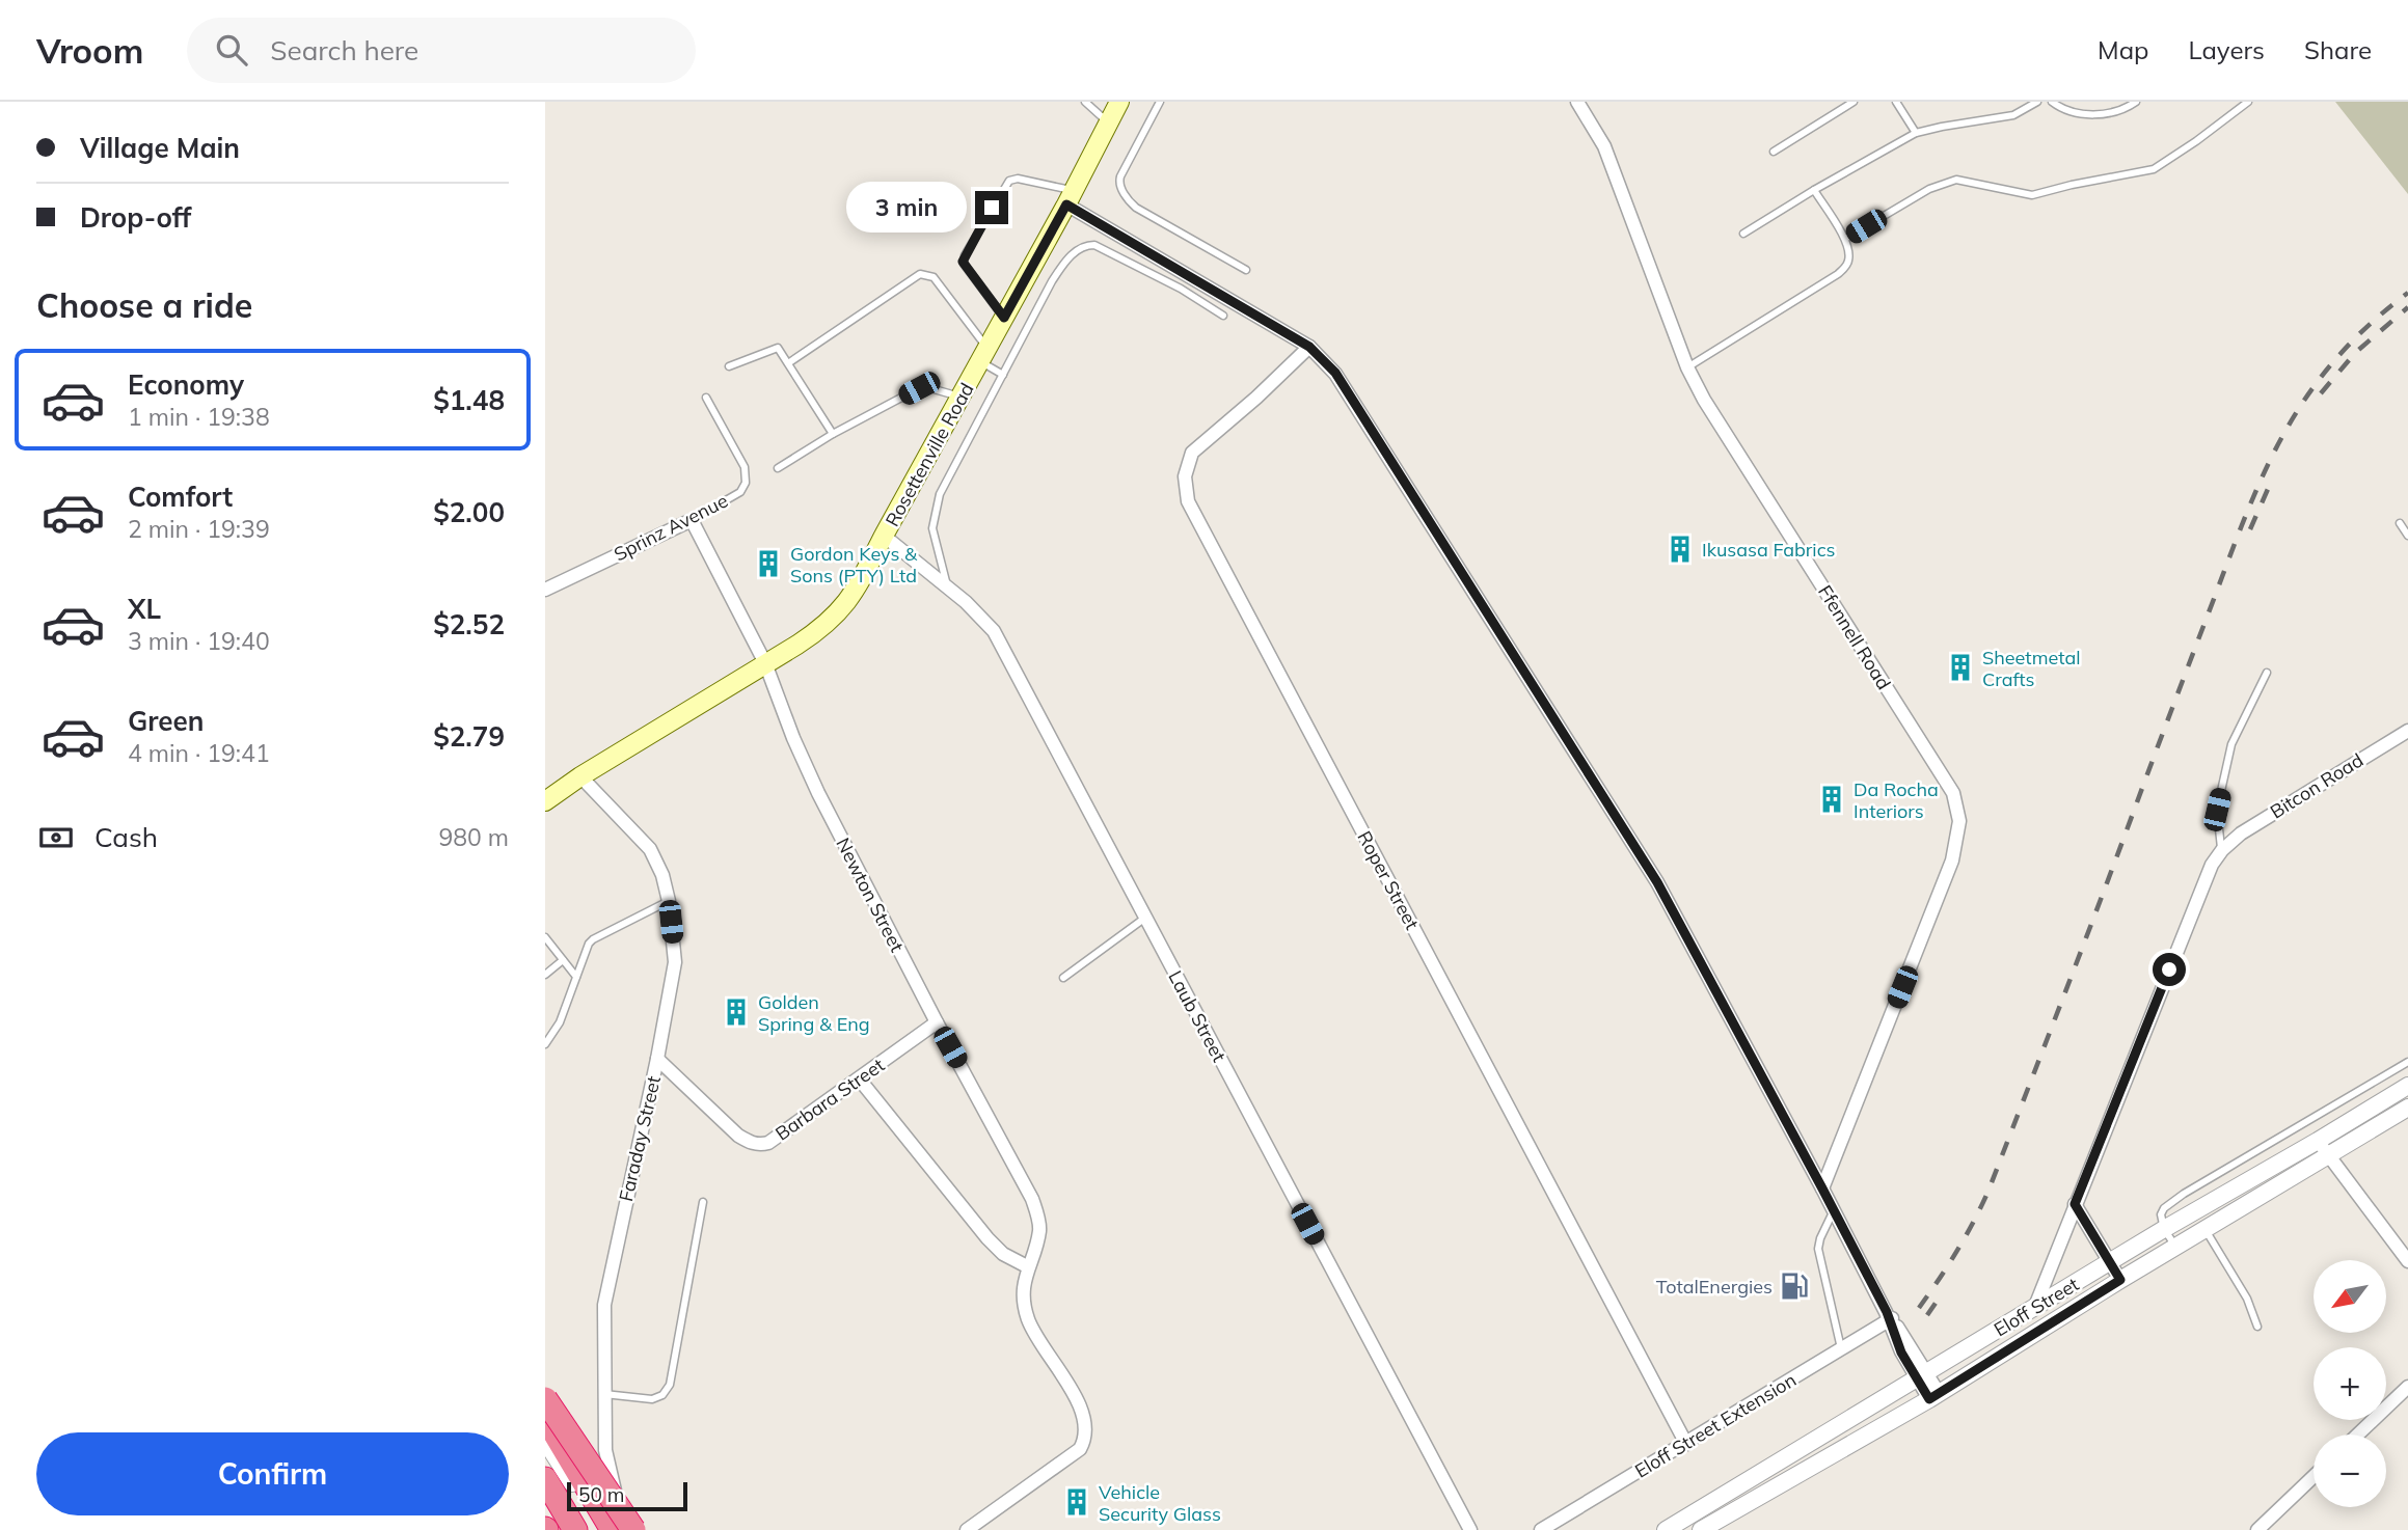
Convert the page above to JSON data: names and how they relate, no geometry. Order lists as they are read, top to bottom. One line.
{"streets":{"main road":["Rosettenville Road"],"street":["Sprinz Avenue","Ffennell Road","Bitcon Road","Roper Street","Newton Street","Laub Street","Barbara Street","Faraday Street","Eloff Street","Eloff Street Extension"]},"crossings":[["Rosettenville Road","Newton Street"],["Rosettenville Road","Laub Street"],["Rosettenville Road","Faraday Street"],["Sprinz Avenue","Newton Street"],["Bitcon Road","Eloff Street"],["Roper Street","Eloff Street Extension"],["Newton Street","Barbara Street"],["Barbara Street","Faraday Street"]],"places":{"building":["Ikusasa Fabrics","Gordon Keys & Sons (PTY) Ltd","Sheetmetal Crafts","Da Rocha Interiors","Golden Spring & Eng","Vehicle Security Glass"],"fuel station":["TotalEnergies"]},"scale_bar":"50 m","north":"bottom left","page":{"header":"Vroom","search":"Search here","nav":["Map","Layers","Share"],"banner":["Village Main","Drop-off"],"bubble":"3 min","heading":"Choose a ride","list":[{"name":"Economy","note":"1 min · 19:38","value":"$1.48"},{"name":"Comfort","note":"2 min · 19:39","value":"$2.00"},{"name":"XL","note":"3 min · 19:40","value":"$2.52"},{"name":"Green","note":"4 min · 19:41","value":"$2.79"}],"pay":["Cash","980 m"],"map_buttons":["+","−"],"buttons":"Confirm","scale":"50 m"}}
